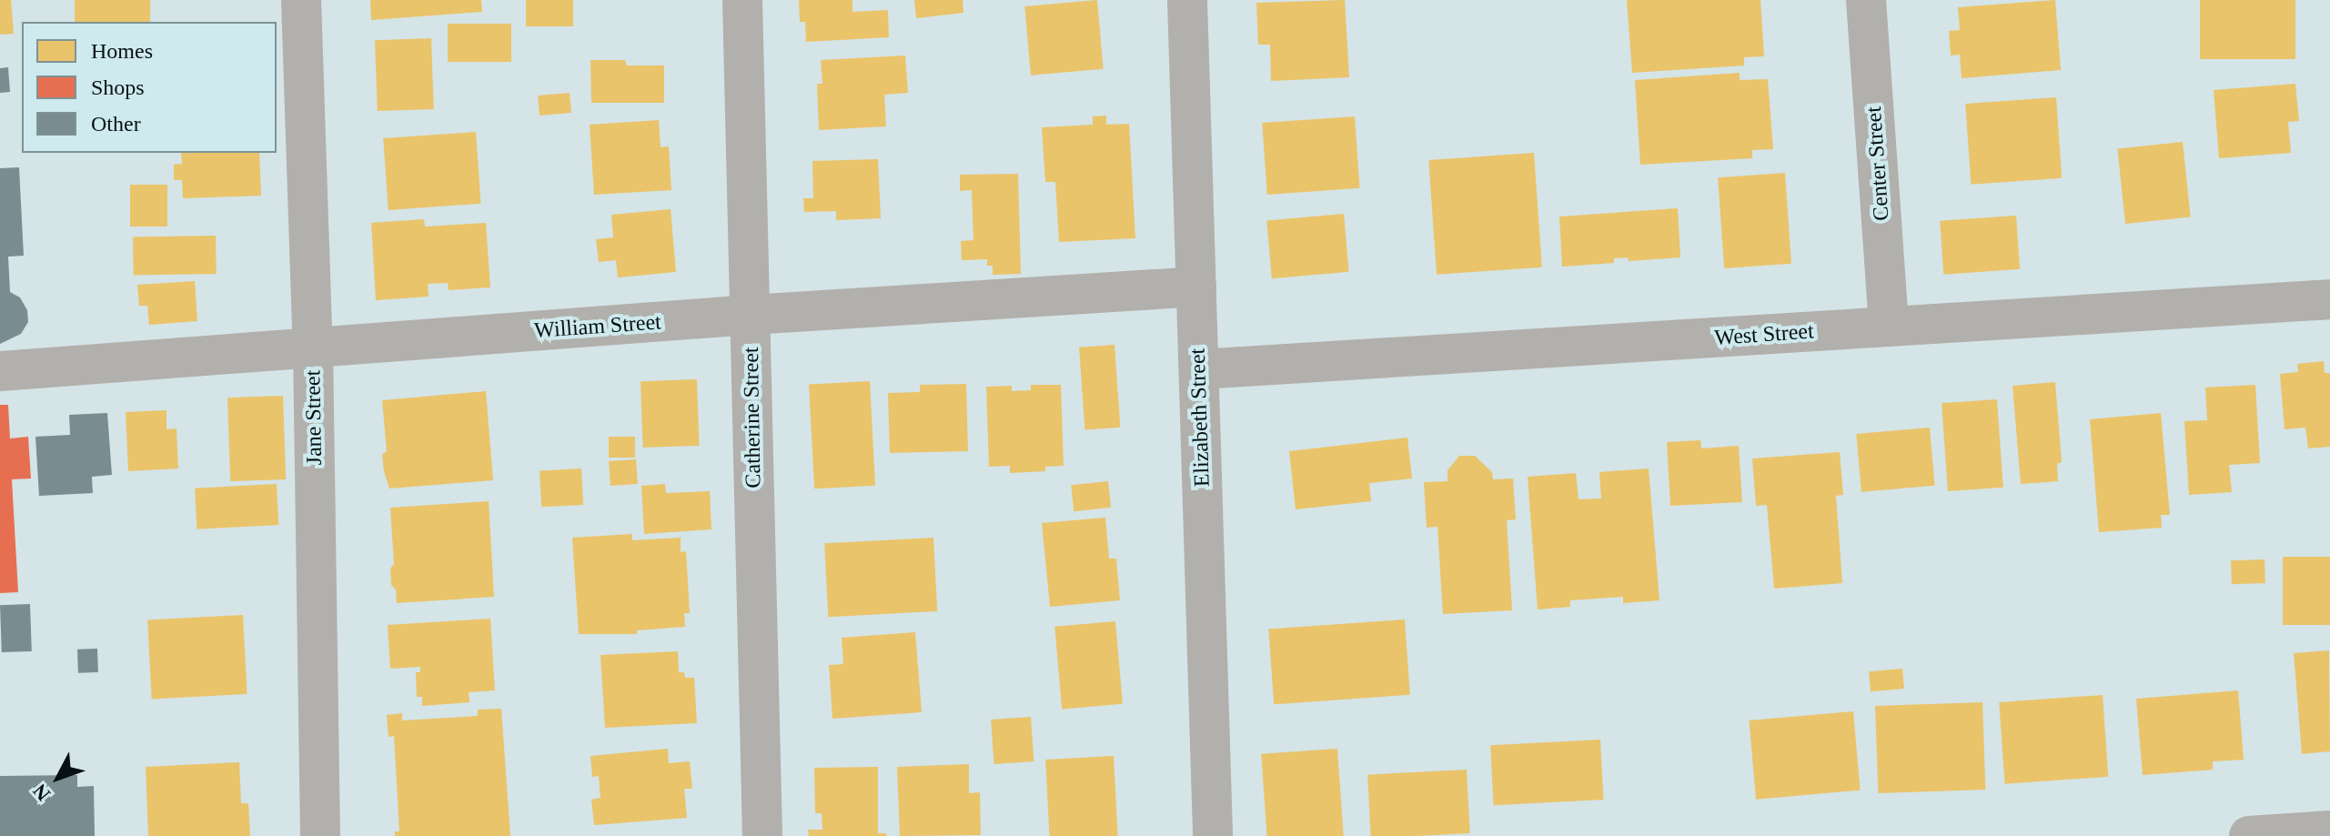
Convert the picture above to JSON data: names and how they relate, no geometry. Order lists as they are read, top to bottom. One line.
{"streets":{"street":["Center Street","William Street","West Street","Jane Street","Catherine Street","Elizabeth Street"]},"crossings":[["Center Street","West Street"],["William Street","Jane Street"],["William Street","Catherine Street"],["William Street","Elizabeth Street"],["West Street","Elizabeth Street"]],"legend":["Homes","Shops","Other"],"north":"bottom left"}
